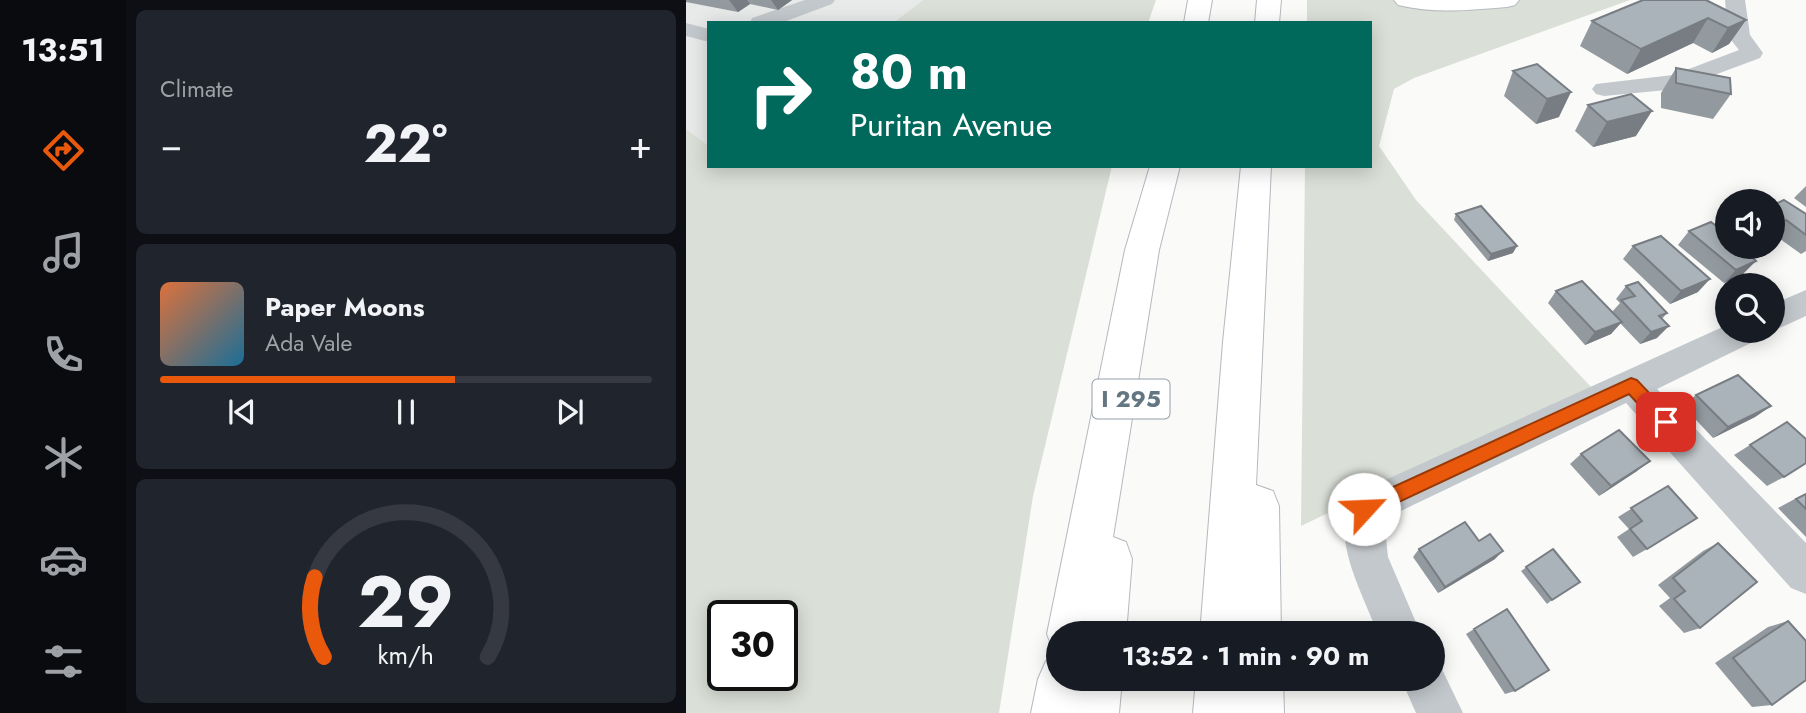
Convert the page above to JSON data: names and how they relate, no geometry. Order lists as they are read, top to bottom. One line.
{"streets":{"highway":["I 295"]},"page":{"tabs":"13:51","tile":"Climate","turn":["80 m","Puritan Avenue"],"heat":["−","22°","+"],"song":["Paper Moons","Ada Vale"],"limit":"30","trip":"13:52 · 1 min · 90 m","gauge":["29","km/h"]}}
